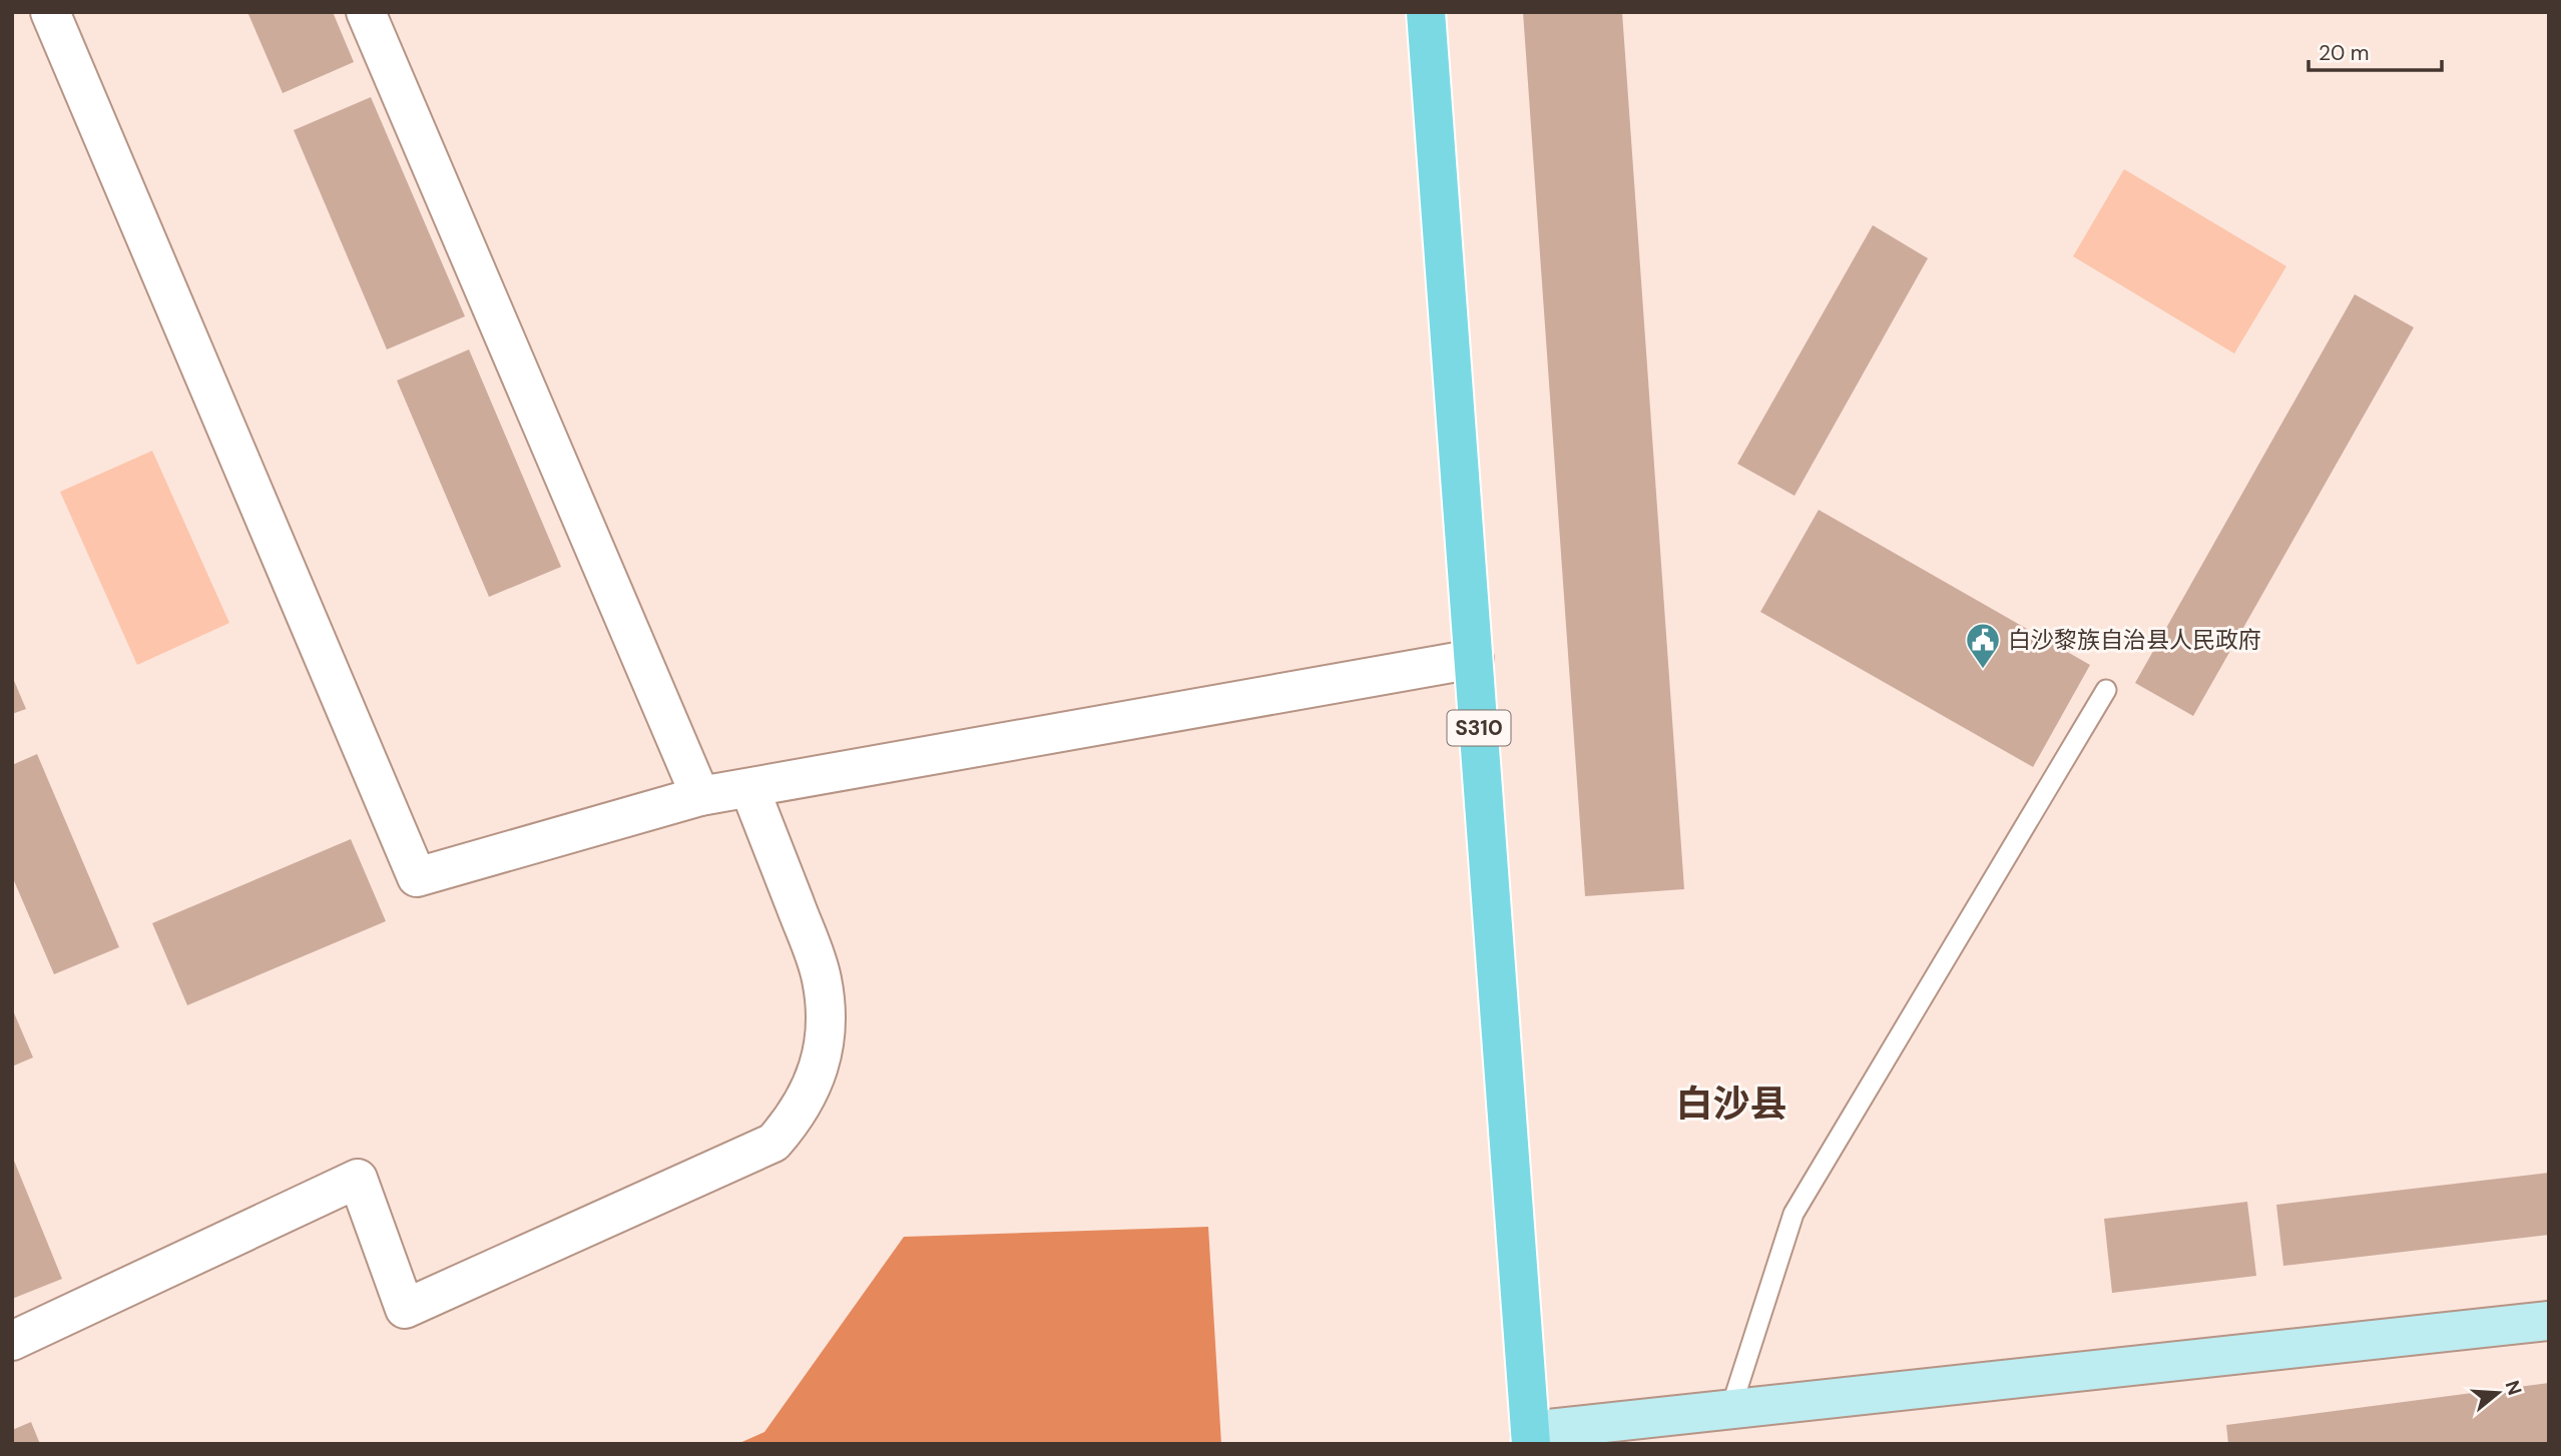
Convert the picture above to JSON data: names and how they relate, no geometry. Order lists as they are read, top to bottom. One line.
{"streets":{"main road":["S310"]},"districts":["白沙县"],"places":{"public building":["白沙黎族自治县人民政府"]},"scale_bar":"20 m","north":"right"}
